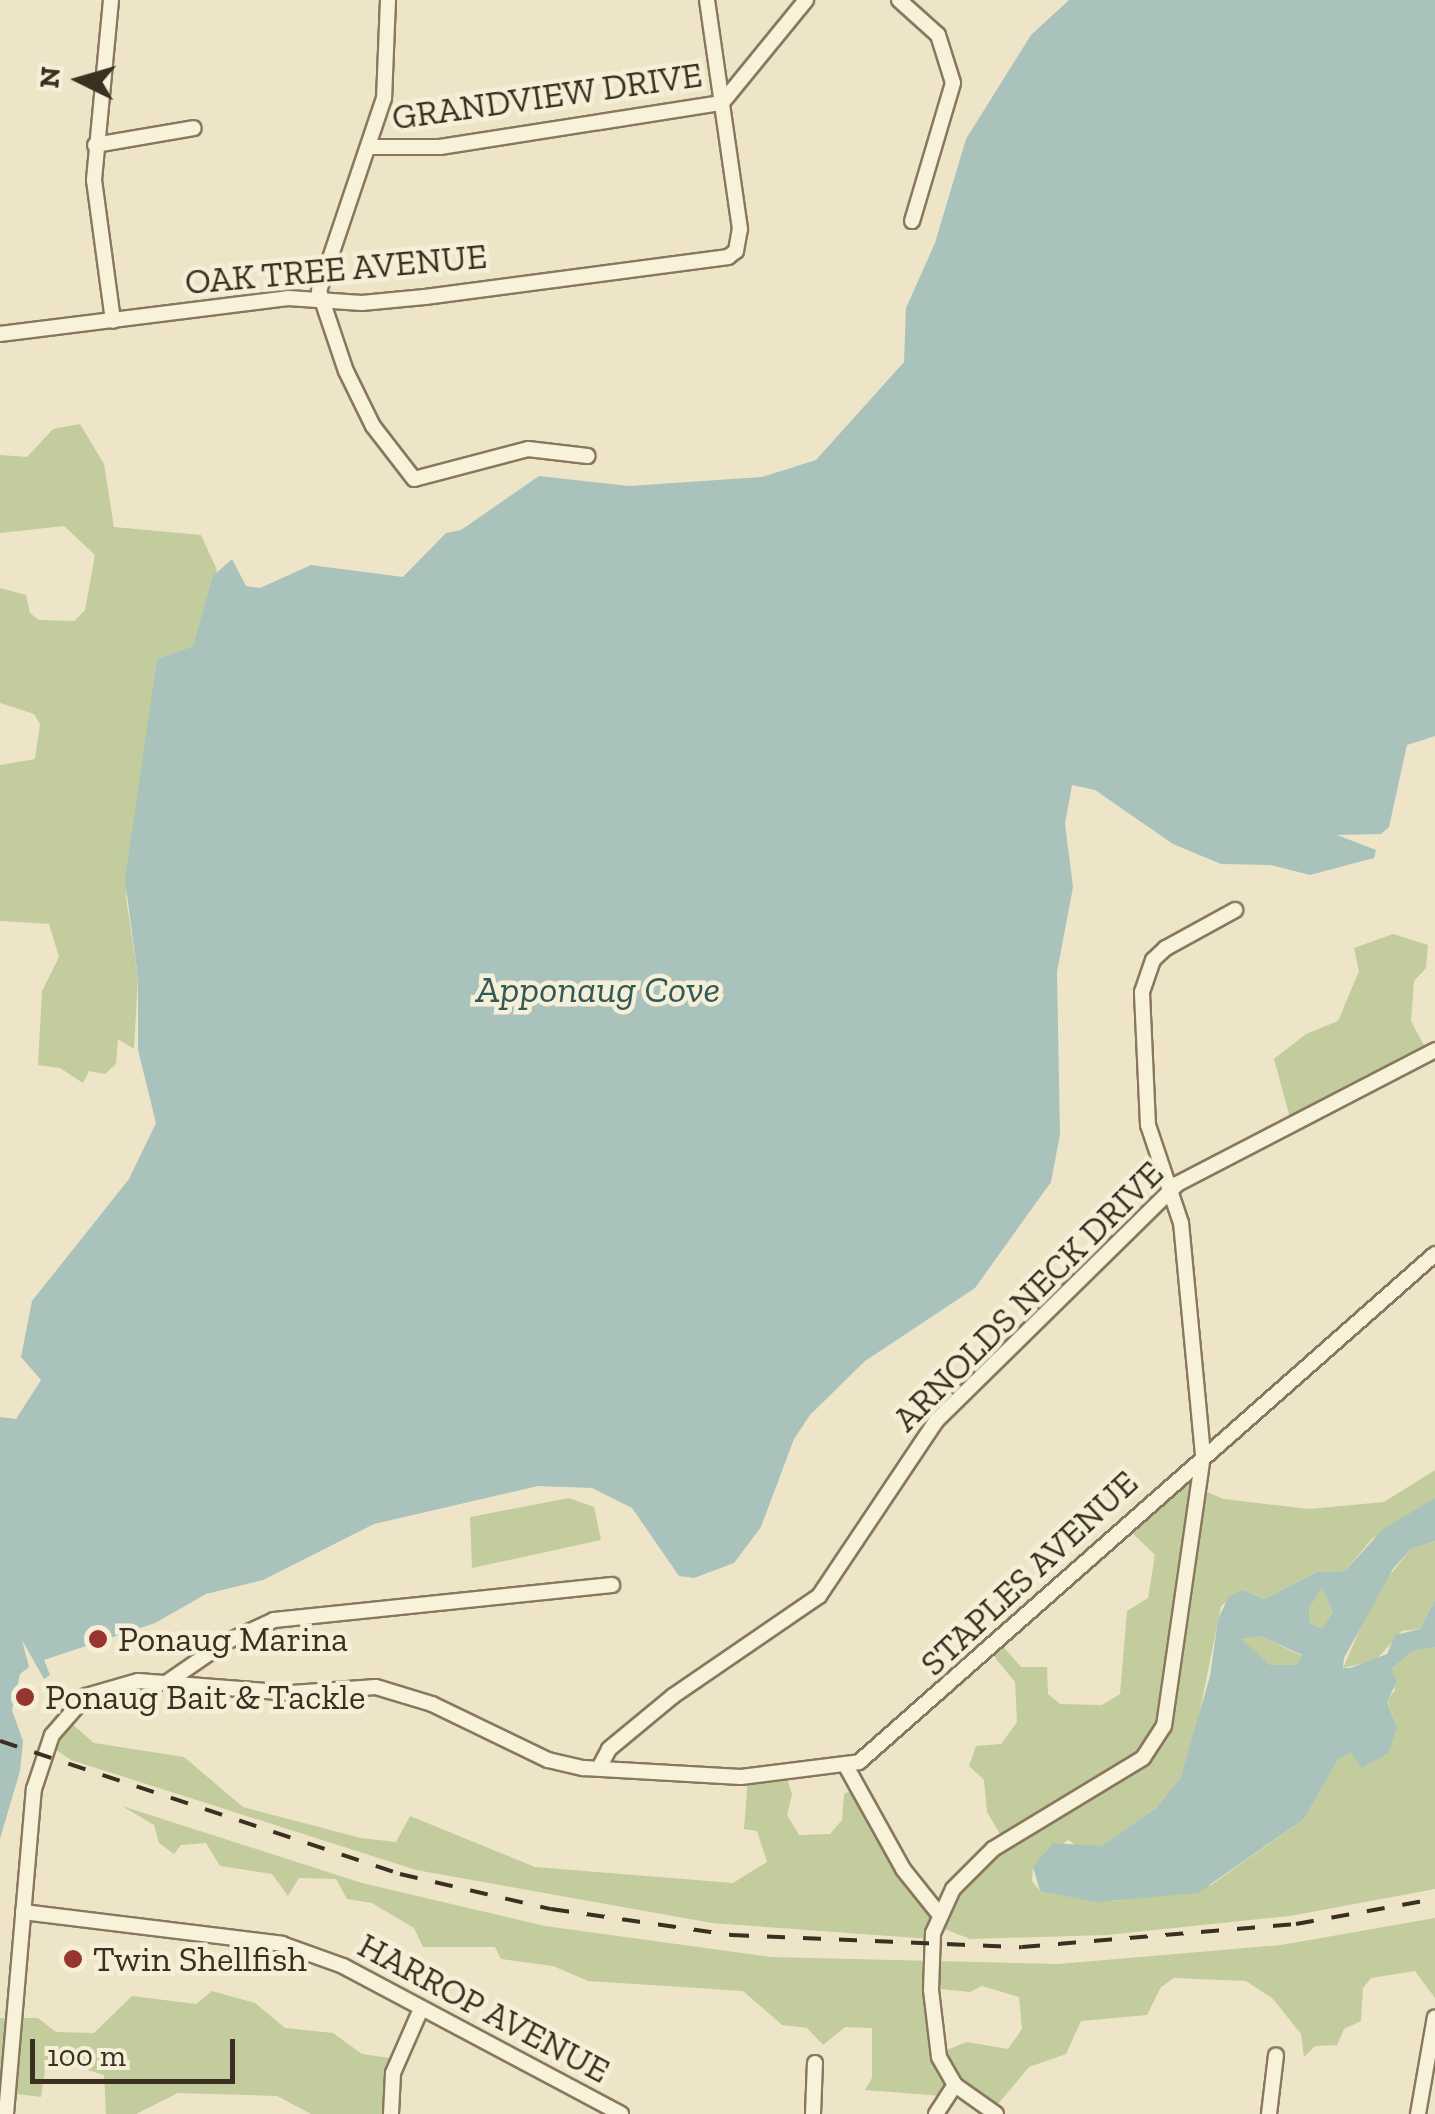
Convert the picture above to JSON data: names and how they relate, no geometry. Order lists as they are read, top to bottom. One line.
{"streets":{"street":["GRANDVIEW DRIVE","OAK TREE AVENUE","ARNOLDS NECK DRIVE","STAPLES AVENUE","HARROP AVENUE"]},"crossings":[["GRANDVIEW DRIVE","OAK TREE AVENUE"],["ARNOLDS NECK DRIVE","STAPLES AVENUE"]],"water":["Apponaug Cove"],"places":["Ponaug Marina","Ponaug Bait & Tackle","Twin Shellfish"],"scale_bar":"100 m","north":"left"}
